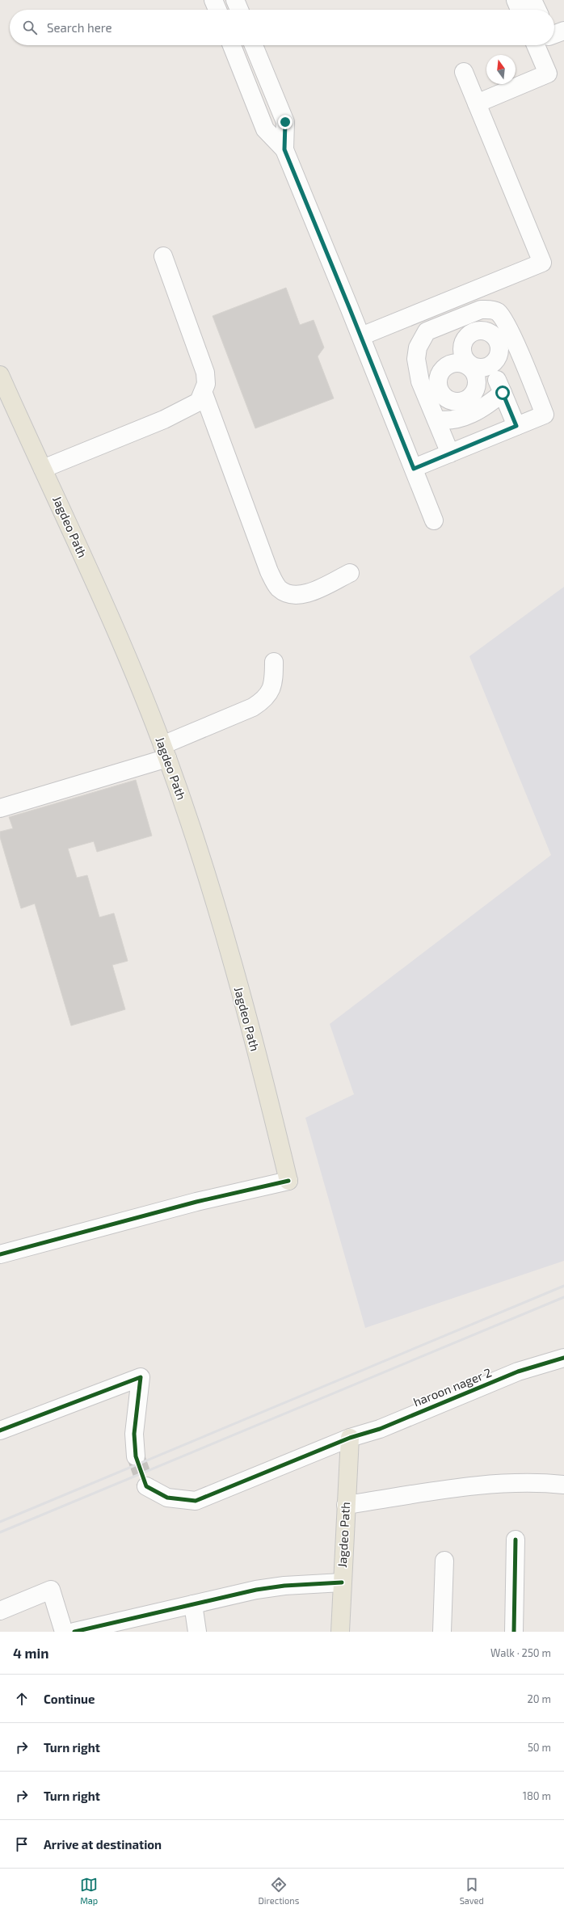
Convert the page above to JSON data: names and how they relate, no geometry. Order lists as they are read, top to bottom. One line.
{"streets":{"main road":["Jagdeo Path"],"street":["haroon nager 2"]},"crossings":[["Jagdeo Path","haroon nager 2"]],"north":"top","page":{"search":"Search here","heading":["4 min","Walk · 250 m"],"list":[["Continue","20 m"],["Turn right","50 m"],["Turn right","180 m"],"Arrive at destination"],"nav":["Map","Directions","Saved"]}}
